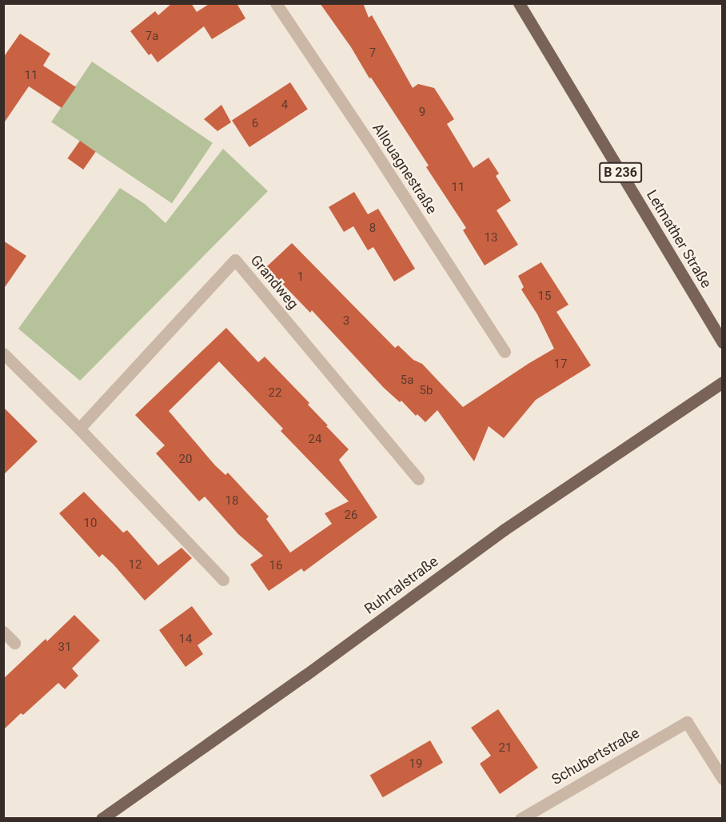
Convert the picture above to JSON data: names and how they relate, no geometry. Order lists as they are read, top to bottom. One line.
{"streets":{"main road":["B 236","Letmather Straße","Ruhrtalstraße"],"street":["Allouagnestraße","Grandweg","Schubertstraße"]},"house_numbers":["7a","7","11","4","9","6","11","8","13","1","15","3","17","5a","5b","22","24","20","18","26","10","12","16","14","31","21","19"]}
